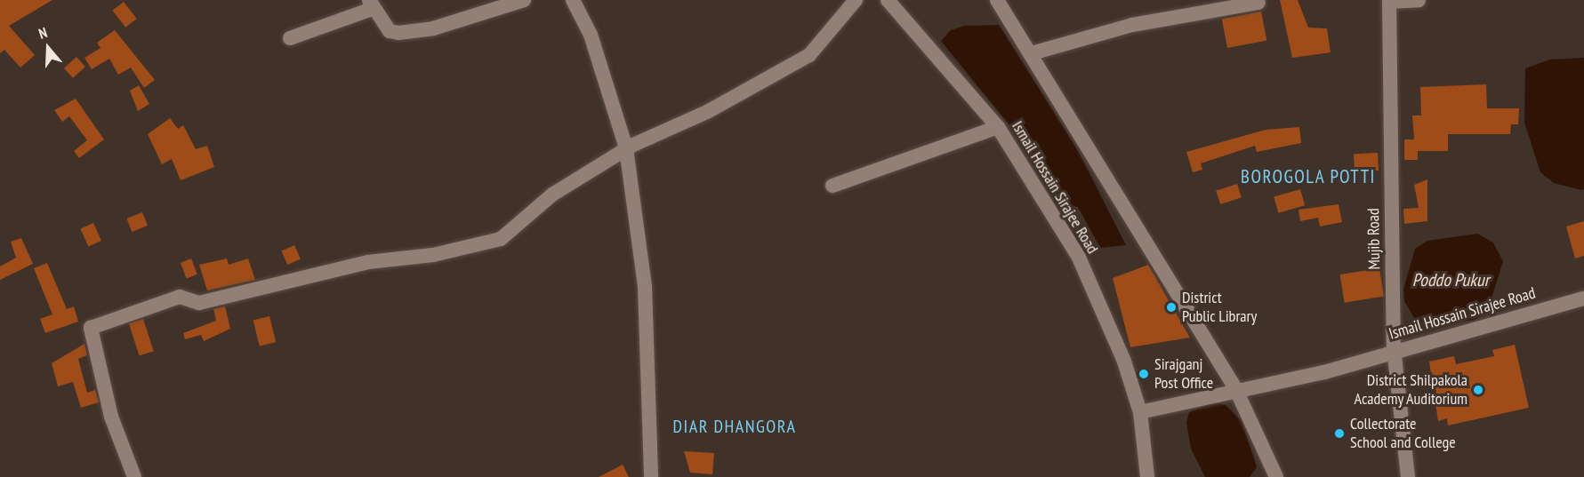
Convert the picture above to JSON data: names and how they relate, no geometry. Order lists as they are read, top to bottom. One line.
{"streets":{"street":["Ismail Hossain Sirajee Road","Mujib Road"]},"crossings":[["Ismail Hossain Sirajee Road","Mujib Road"]],"districts":["BOROGOLA POTTI","DIAR DHANGORA"],"water":["Poddo Pukur"],"places":["District Public Library","Sirajganj Post Office","District Shilpakola Academy Auditorium","Collectorate School and College"],"north":"top"}
